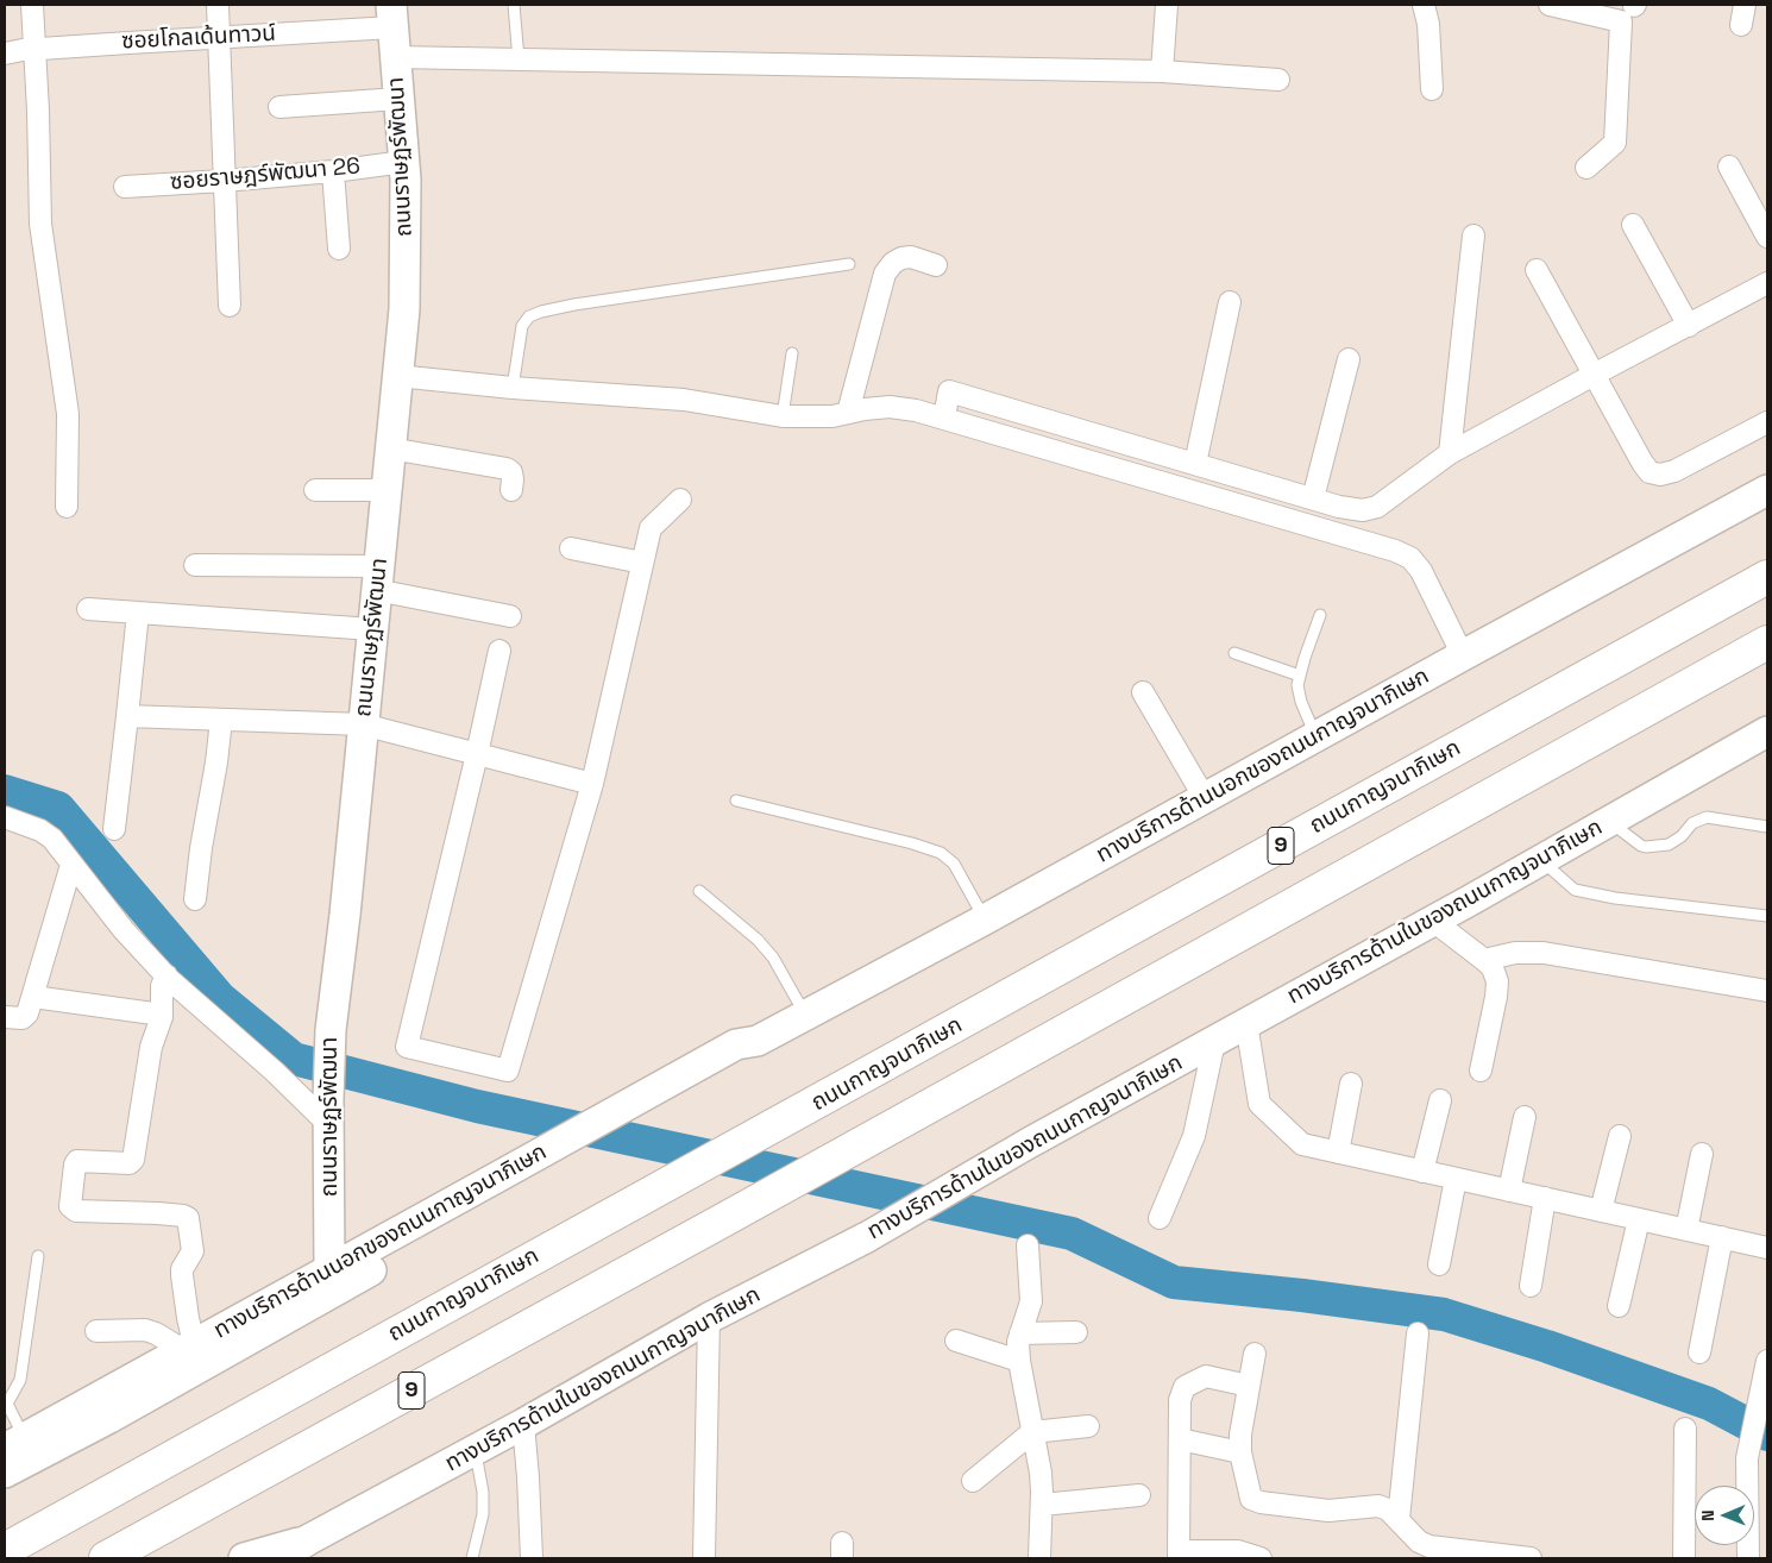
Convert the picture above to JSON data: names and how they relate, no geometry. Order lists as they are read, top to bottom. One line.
{"streets":{"highway":["ถนนกาญจนาภิเษก","9"],"main road":["ถนนราษฏร์พัฒนา","ทางบริการด้านนอกของถนนกาญจนาภิเษก","ทางบริการด้านในของถนนกาญจนาภิเษก"],"street":["ซอยโกลเด้นทาวน์","ซอยราษฎร์พัฒนา 26"]},"crossings":[["ซอยโกลเด้นทาวน์","ถนนราษฏร์พัฒนา"],["ถนนราษฏร์พัฒนา","ซอยราษฎร์พัฒนา 26"],["ถนนราษฏร์พัฒนา","ทางบริการด้านนอกของถนนกาญจนาภิเษก"]],"north":"left"}
